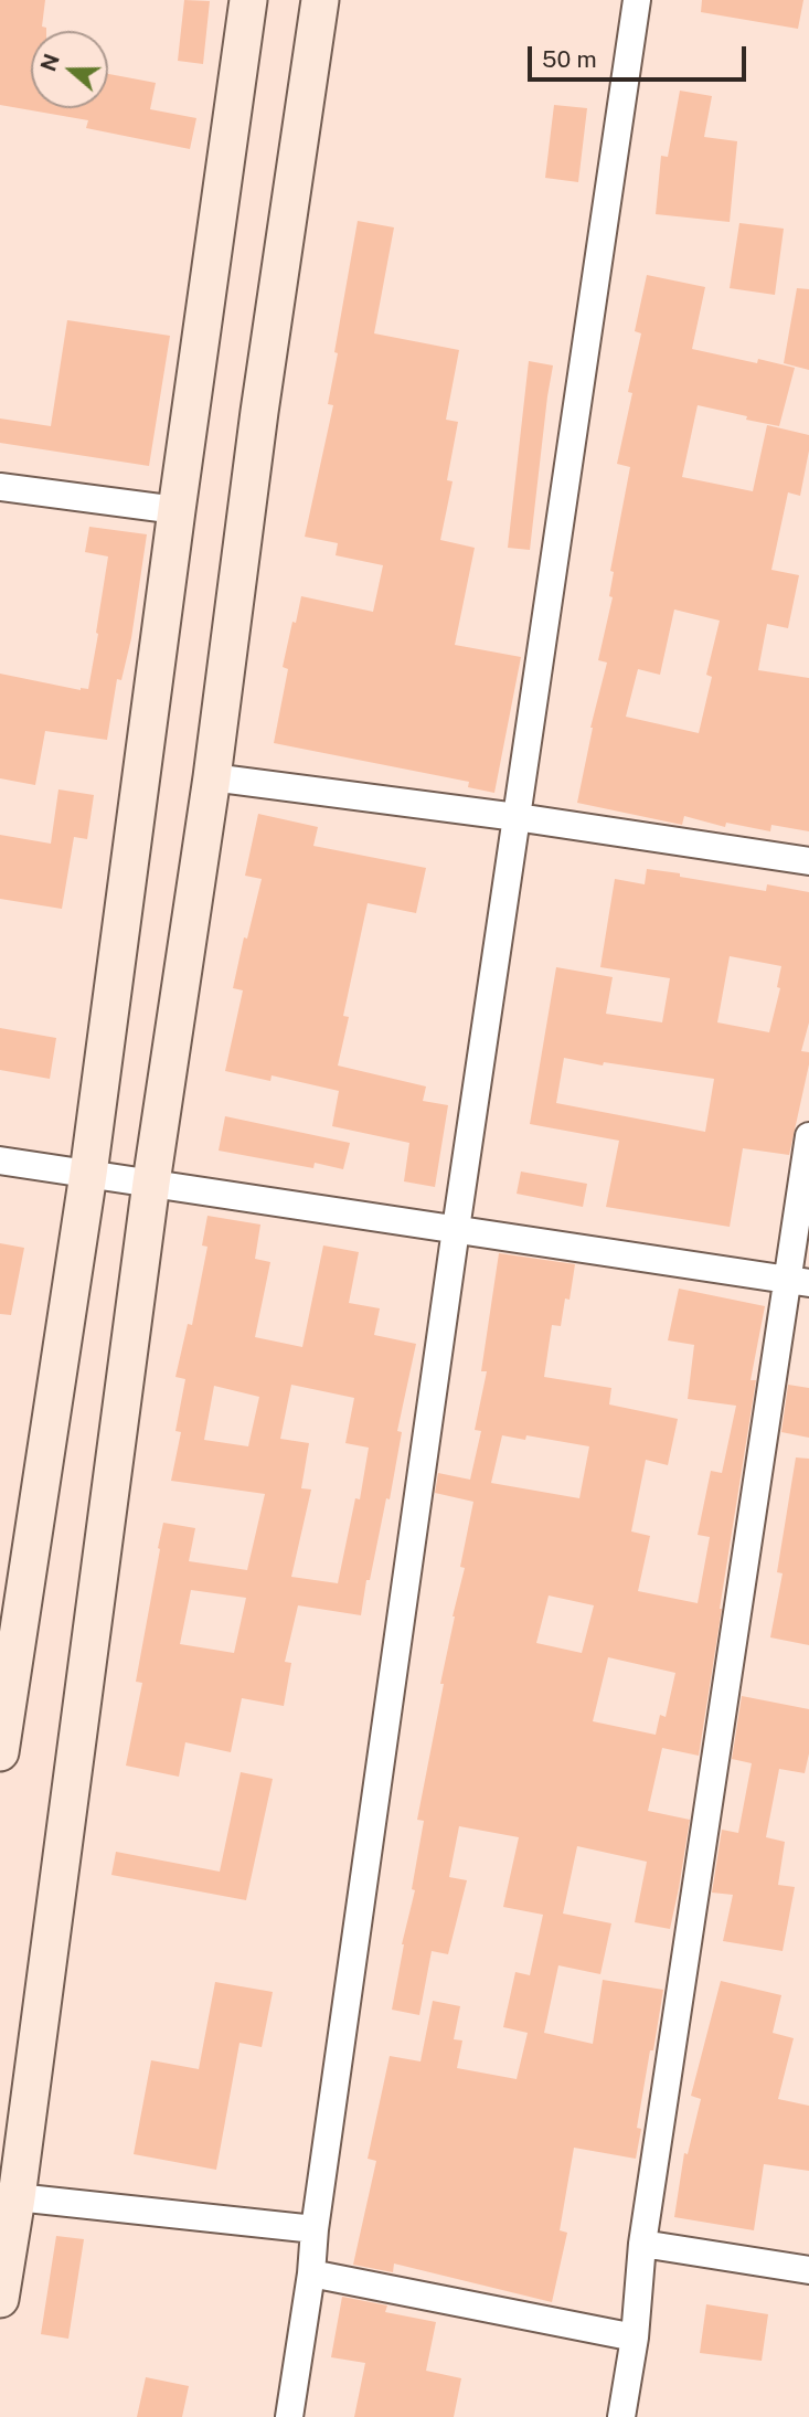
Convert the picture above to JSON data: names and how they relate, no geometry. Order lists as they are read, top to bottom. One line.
{"scale_bar":"50 m","north":"left"}
